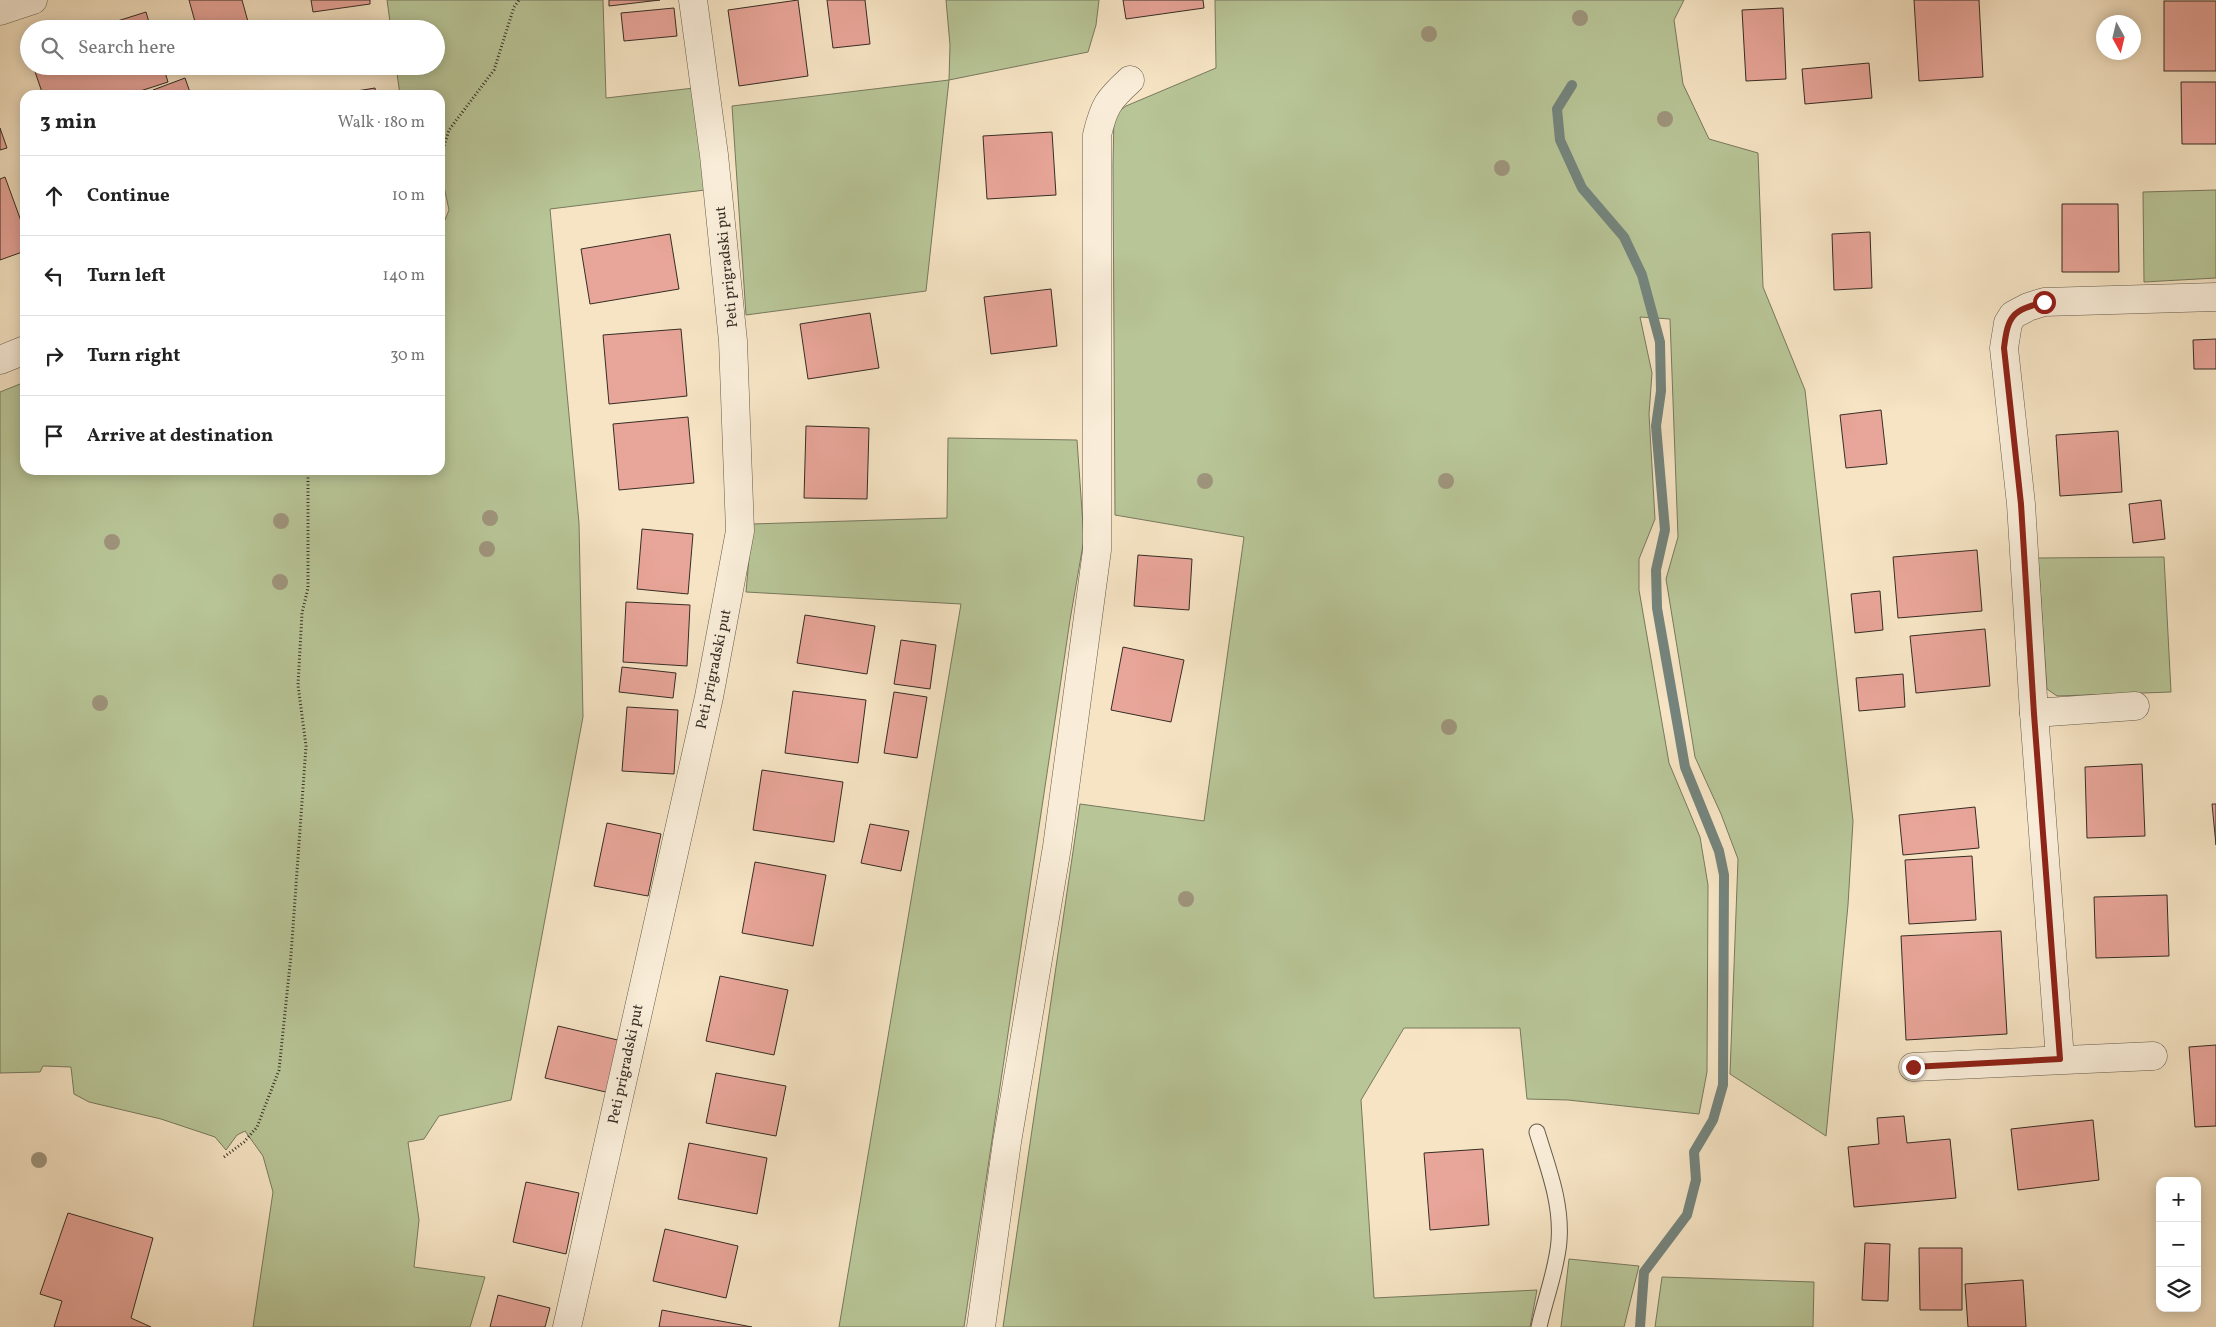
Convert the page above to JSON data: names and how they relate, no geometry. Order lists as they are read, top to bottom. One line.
{"streets":{"street":["Peti prigradski put"]},"north":"bottom","page":{"search":"Search here","heading":["3 min","Walk · 180 m"],"list":[["Continue","10 m"],["Turn left","140 m"],["Turn right","30 m"],"Arrive at destination"],"map_buttons":["+","−"]}}
